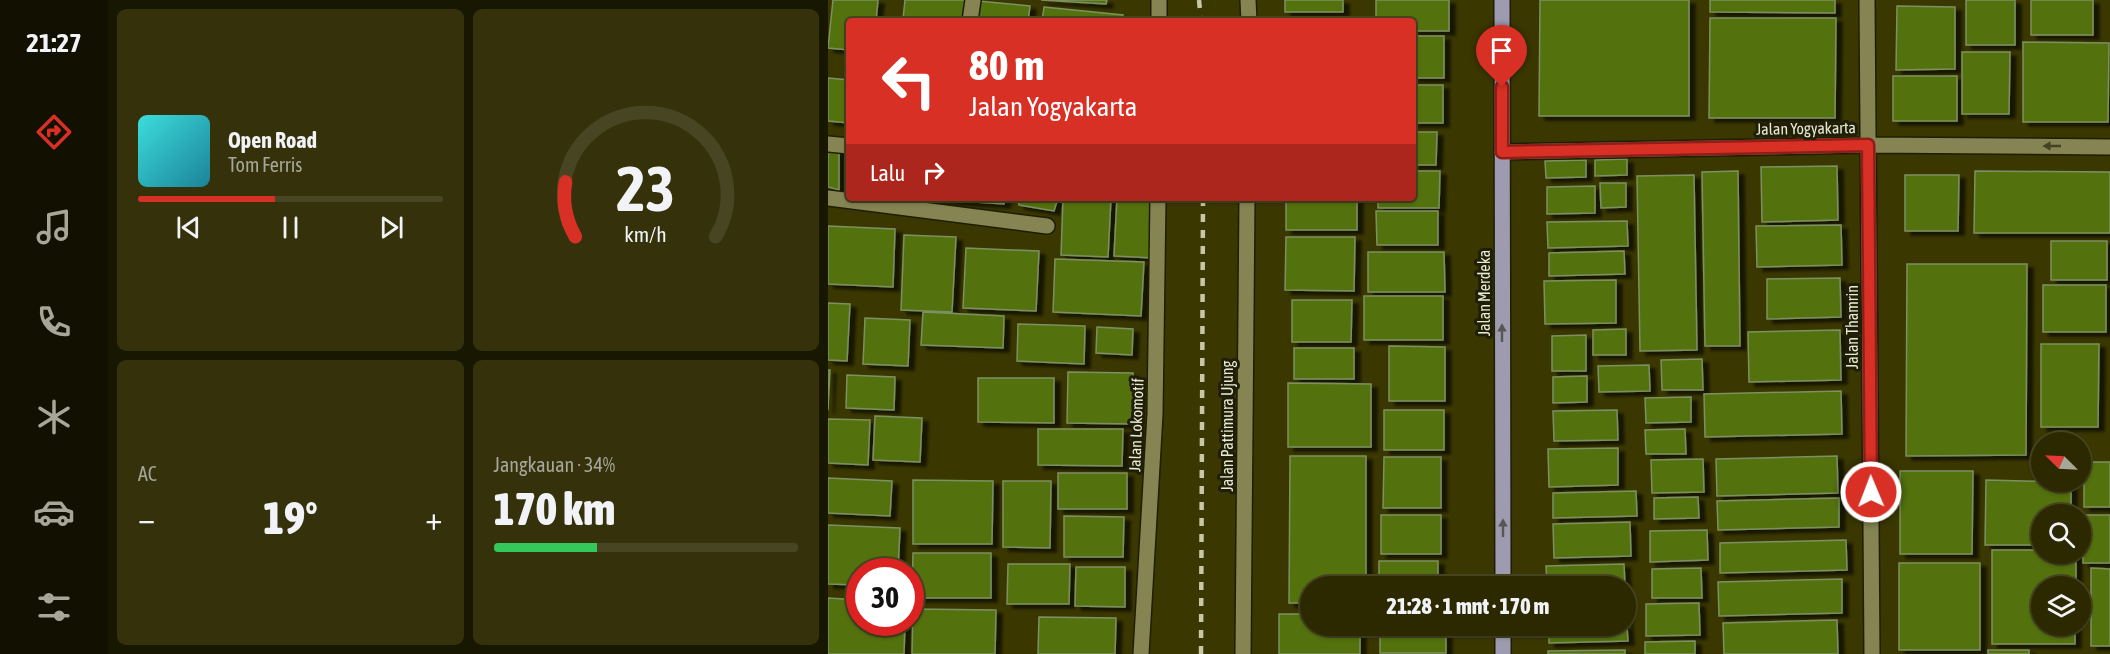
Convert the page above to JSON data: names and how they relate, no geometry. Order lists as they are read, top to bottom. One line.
{"streets":{"main road":["Jalan Merdeka"],"street":["Jalan Yogyakarta","Jalan Thamrin","Jalan Lokomotif","Jalan Pattimura Ujung"]},"crossings":[["Jalan Yogyakarta","Jalan Merdeka"],["Jalan Yogyakarta","Jalan Thamrin"]],"one_way":["Jalan Yogyakarta","Jalan Merdeka"],"north":"top left","page":{"tabs":"21:27","turn":["80 m","Jalan Yogyakarta"],"song":["Open Road","Tom Ferris"],"then":"Lalu","tile":["AC",["Jangkauan · 34%","170 km"]],"heat":["−","19°","+"],"limit":"30","trip":"21:28 · 1 mnt · 170 m","gauge":["23","km/h"]}}
